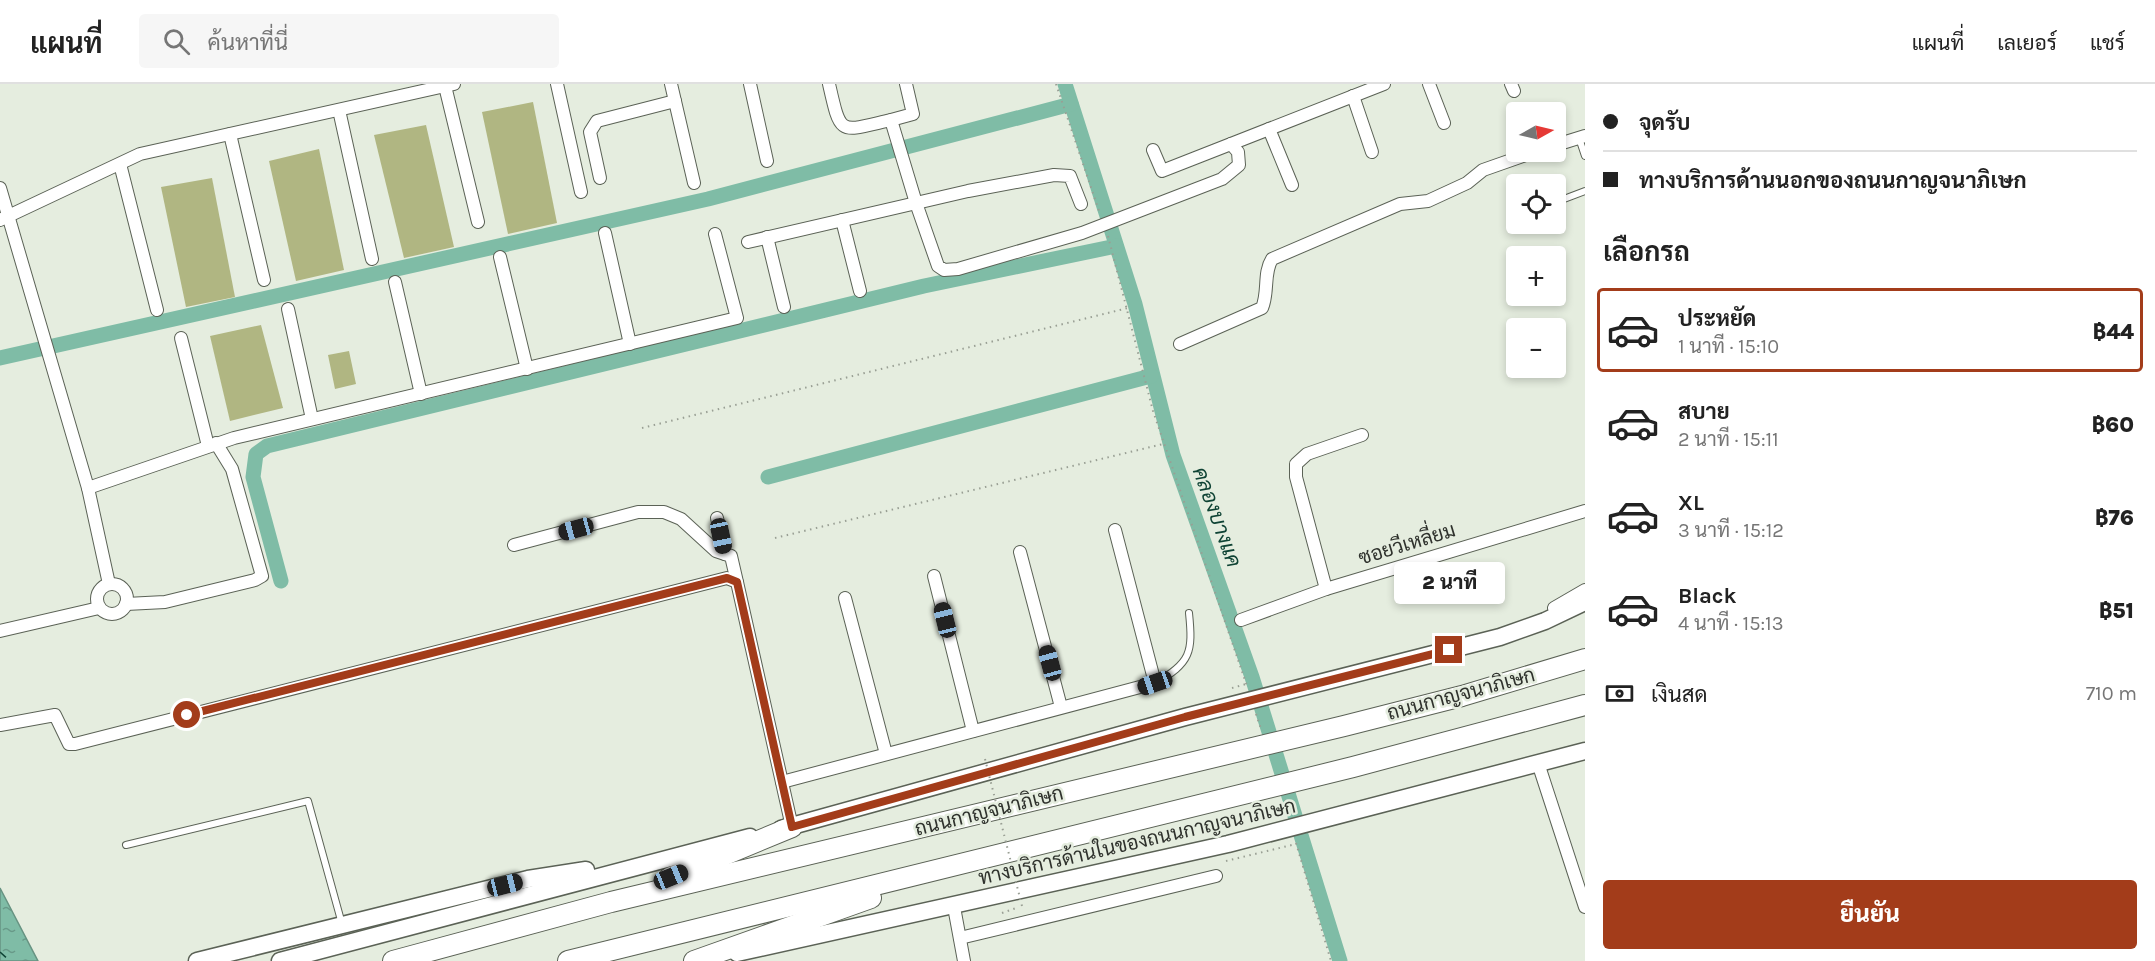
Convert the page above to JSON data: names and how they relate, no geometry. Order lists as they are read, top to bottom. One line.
{"streets":{"highway":["ถนนกาญจนาภิเษก"],"main road":["ทางบริการด้านในของถนนกาญจนาภิเษก"],"street":["ซอยวีเหลี่ยม"]},"water":["คลองบางแค"],"north":"right","page":{"header":"แผนที่","search":"ค้นหาที่นี่","nav":["แผนที่","เลเยอร์","แชร์"],"banner":["จุดรับ","ทางบริการด้านนอกของถนนกาญจนาภิเษก"],"map_buttons":["+","−"],"heading":"เลือกรถ","list":[{"name":"ประหยัด","note":"1 นาที · 15:10","value":"฿44"},{"name":"สบาย","note":"2 นาที · 15:11","value":"฿60"},{"name":"XL","note":"3 นาที · 15:12","value":"฿76"},{"name":"Black","note":"4 นาที · 15:13","value":"฿51"}],"bubble":"2 นาที","pay":["เงินสด","710 m"],"buttons":"ยืนยัน"}}
